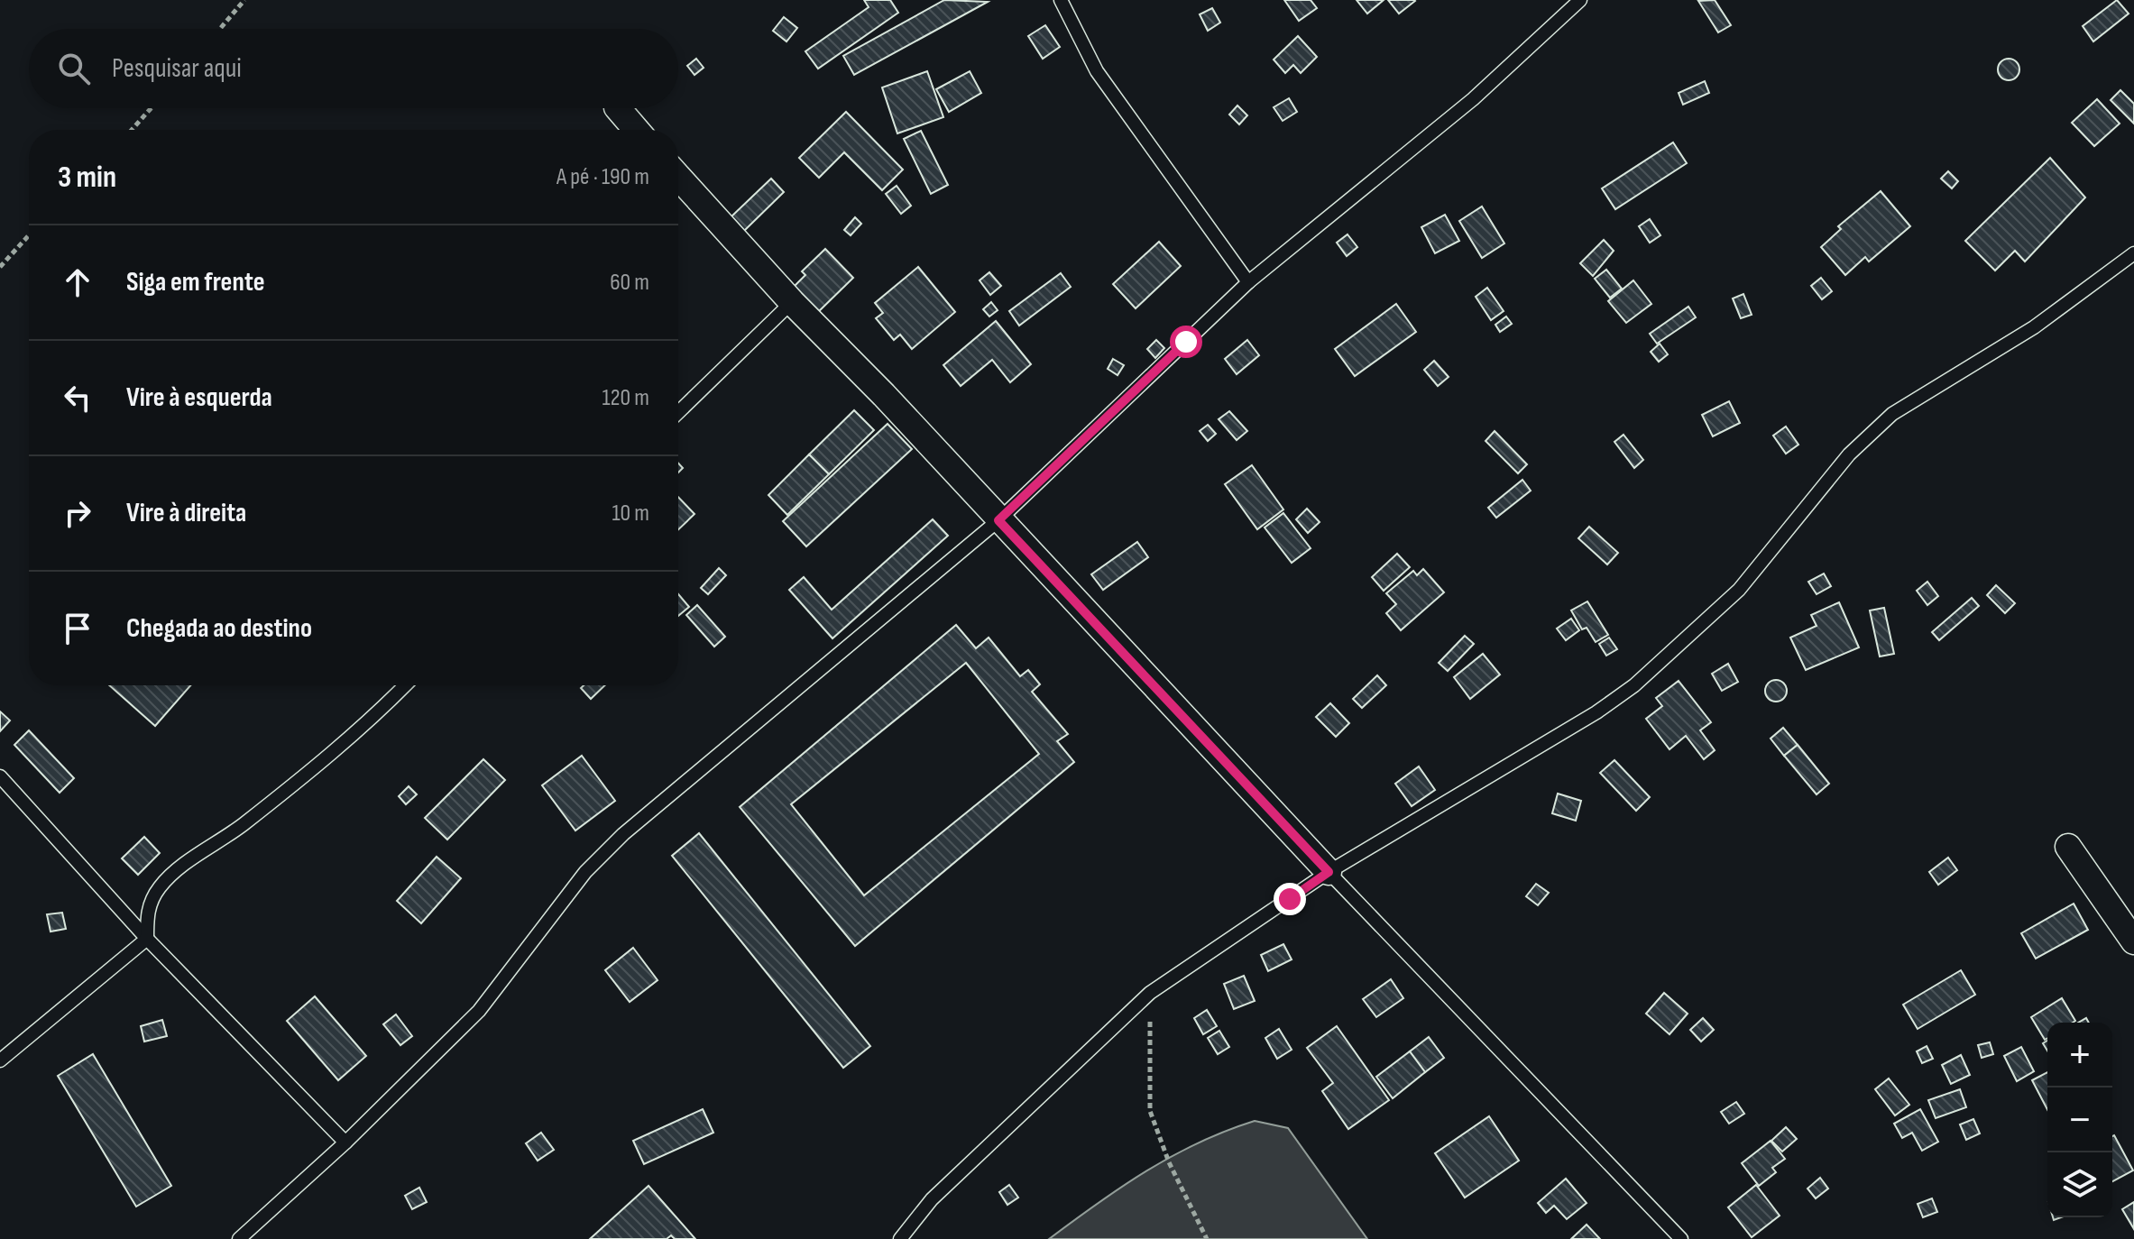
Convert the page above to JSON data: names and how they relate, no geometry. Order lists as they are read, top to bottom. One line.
{"page":{"search":"Pesquisar aqui","heading":["3 min","A pé · 190 m"],"list":[["Siga em frente","60 m"],["Vire à esquerda","120 m"],["Vire à direita","10 m"],"Chegada ao destino"],"map_buttons":["+","−"]}}
